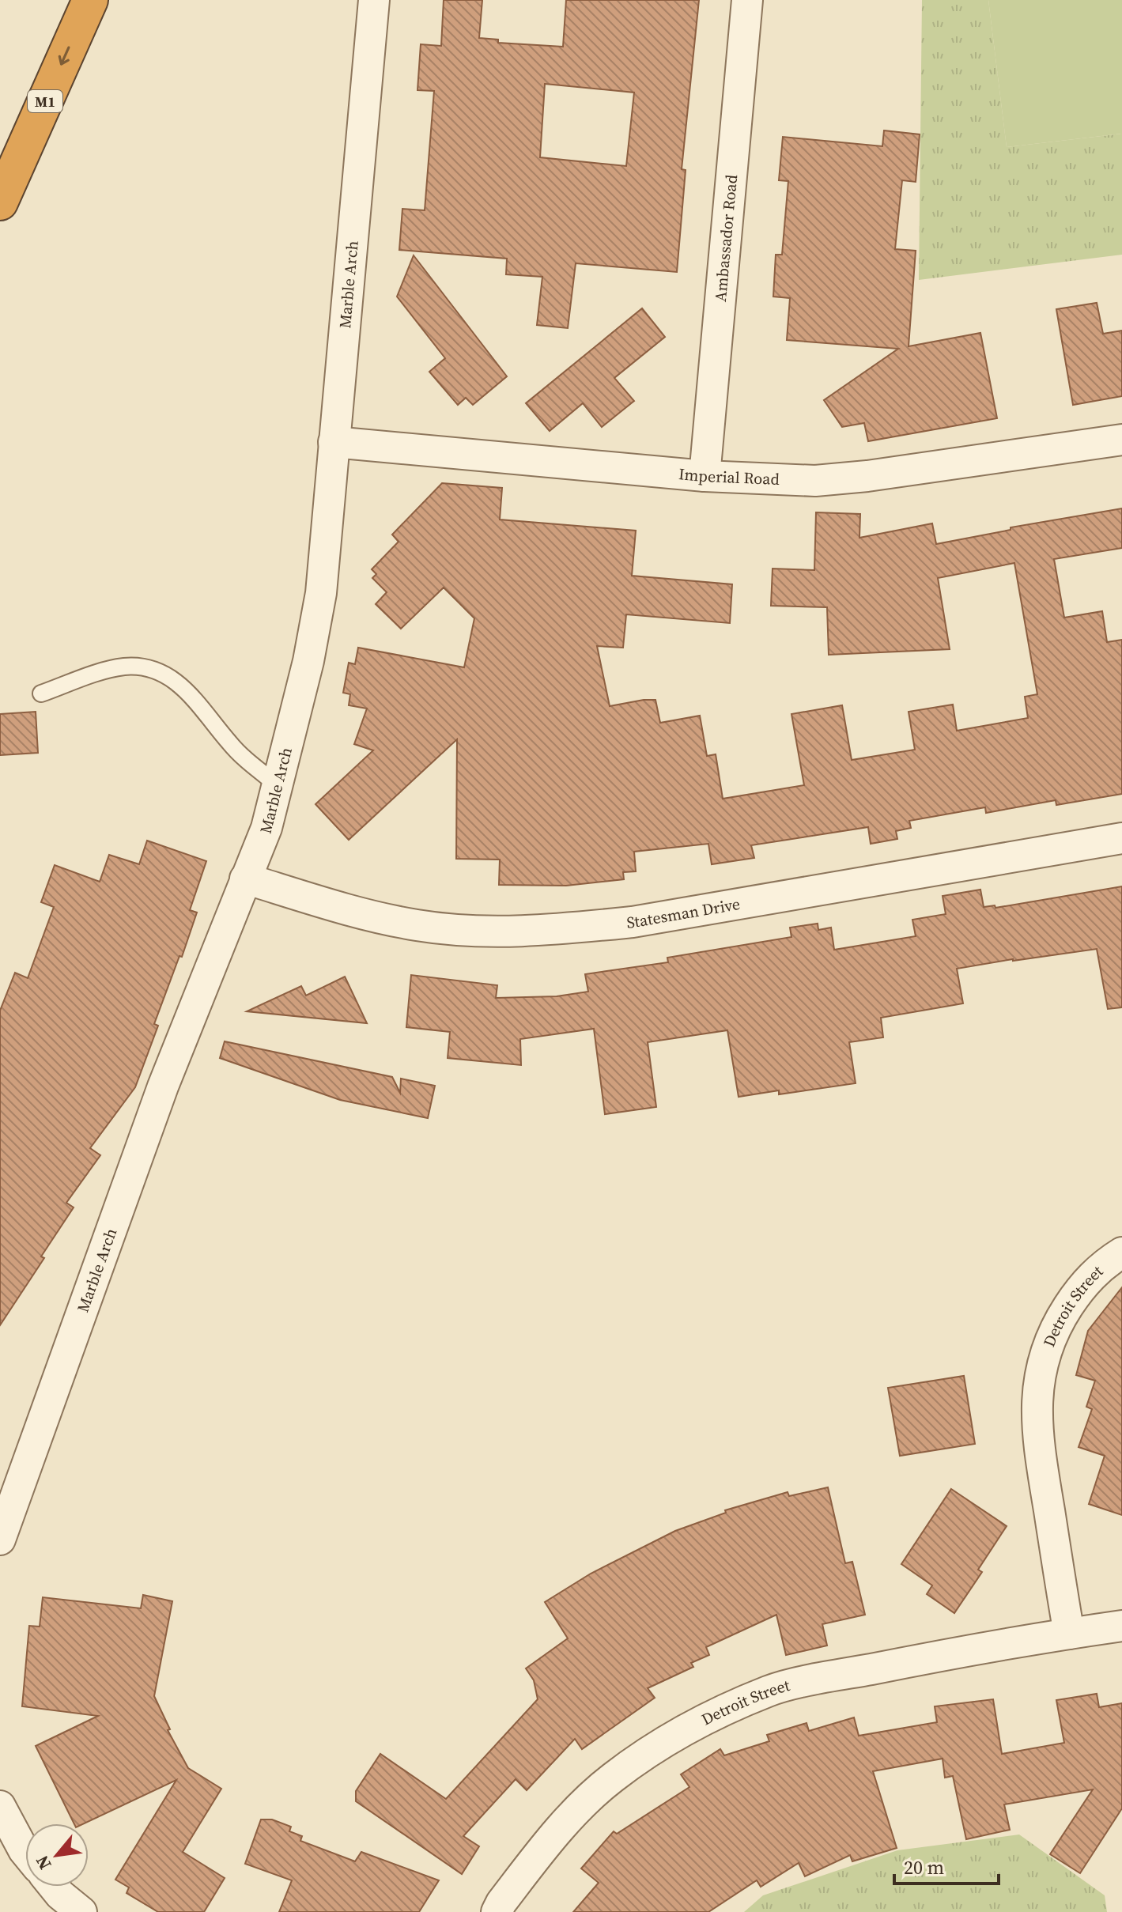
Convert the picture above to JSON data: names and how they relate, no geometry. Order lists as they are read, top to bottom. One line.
{"streets":{"highway":["M1"],"street":["Ambassador Road","Marble Arch","Imperial Road","Statesman Drive","Detroit Street"]},"crossings":[["Ambassador Road","Imperial Road"],["Marble Arch","Imperial Road"],["Marble Arch","Statesman Drive"]],"scale_bar":"20 m","north":"bottom left"}
